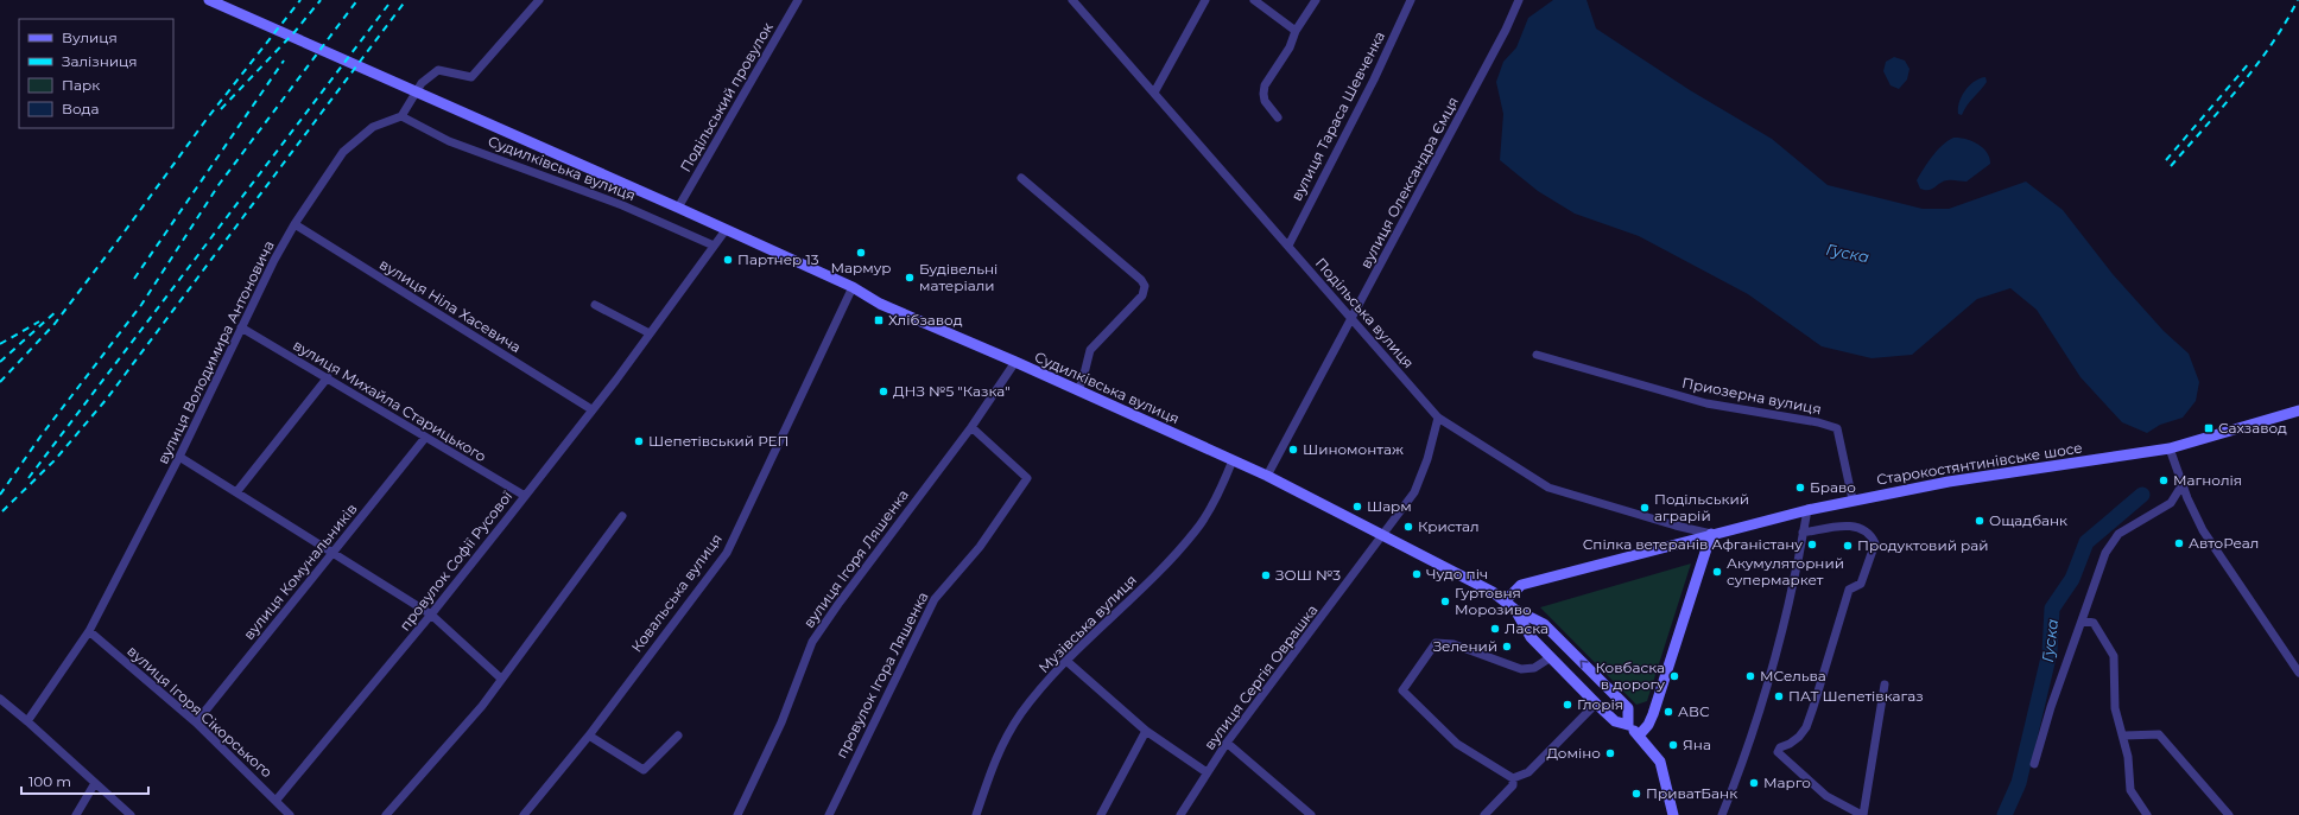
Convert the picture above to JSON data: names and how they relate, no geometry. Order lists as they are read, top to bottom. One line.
{"streets":{"main road":["Судилківська вулиця","Старокостянтинівське шосе"],"street":["Подільський провулок","вулиця Тараса Шевченка","вулиця Олександра Ємця","вулиця Ніла Хасевича","Подільська вулиця","вулиця Володимира Антоновича","Приозерна вулиця","вулиця Михайла Старицького","вулиця Ігоря Ляшенка","провулок Софії Русової","вулиця Комунальників","Ковальська вулиця","Музівська вулиця","провулок Ігора Ляшенка","вулиця Сергія Оврашка","вулиця Ігоря Сікорського"]},"crossings":[["Подільський провулок","Судилківська вулиця"],["вулиця Тараса Шевченка","Подільська вулиця"],["Судилківська вулиця","вулиця Олександра Ємця"],["Судилківська вулиця","вулиця Володимира Антоновича"],["Судилківська вулиця","Старокостянтинівське шосе"],["Судилківська вулиця","вулиця Ігоря Ляшенка"],["Судилківська вулиця","провулок Софії Русової"],["Судилківська вулиця","Ковальська вулиця"],["Судилківська вулиця","Музівська вулиця"],["Судилківська вулиця","вулиця Сергія Оврашка"],["вулиця Олександра Ємця","Подільська вулиця"],["вулиця Ніла Хасевича","вулиця Володимира Антоновича"],["вулиця Ніла Хасевича","провулок Софії Русової"],["Подільська вулиця","Старокостянтинівське шосе"],["Подільська вулиця","вулиця Сергія Оврашка"],["вулиця Володимира Антоновича","вулиця Михайла Старицького"],["вулиця Володимира Антоновича","вулиця Ігоря Сікорського"],["Приозерна вулиця","Старокостянтинівське шосе"],["вулиця Михайла Старицького","провулок Софії Русової"],["вулиця Михайла Старицького","вулиця Комунальників"],["вулиця Ігоря Ляшенка","провулок Ігора Ляшенка"],["провулок Софії Русової","вулиця Ігоря Сікорського"],["вулиця Комунальників","вулиця Ігоря Сікорського"]],"water":["Гуска"],"places":{"other":["Мармур","Партнер 13","Будівельні матеріали","ДНЗ №5 \"Казка\"","Шепетівський РЕП","Шиномонтаж","Магнолія","Браво","Шарм","Подільський аграрій","Ощадбанк","Кристал","АвтоРеал","Спілка ветеранів Афганістану","Продуктовий рай","Акумуляторний супермаркет","Чудо піч","ЗОШ №3","Гуртовня Морозиво","Ласка","Зелений","Ковбаска в дорогу","МСельва","ПАТ Шепетівкагаз","Глорія","АВС","Яна","Доміно","Марго","ПриватБанк"],"transit":["Хлібзавод","Сахзавод"]},"legend":["Вулиця","Залізниця","Парк","Вода"],"scale_bar":"100 m"}
